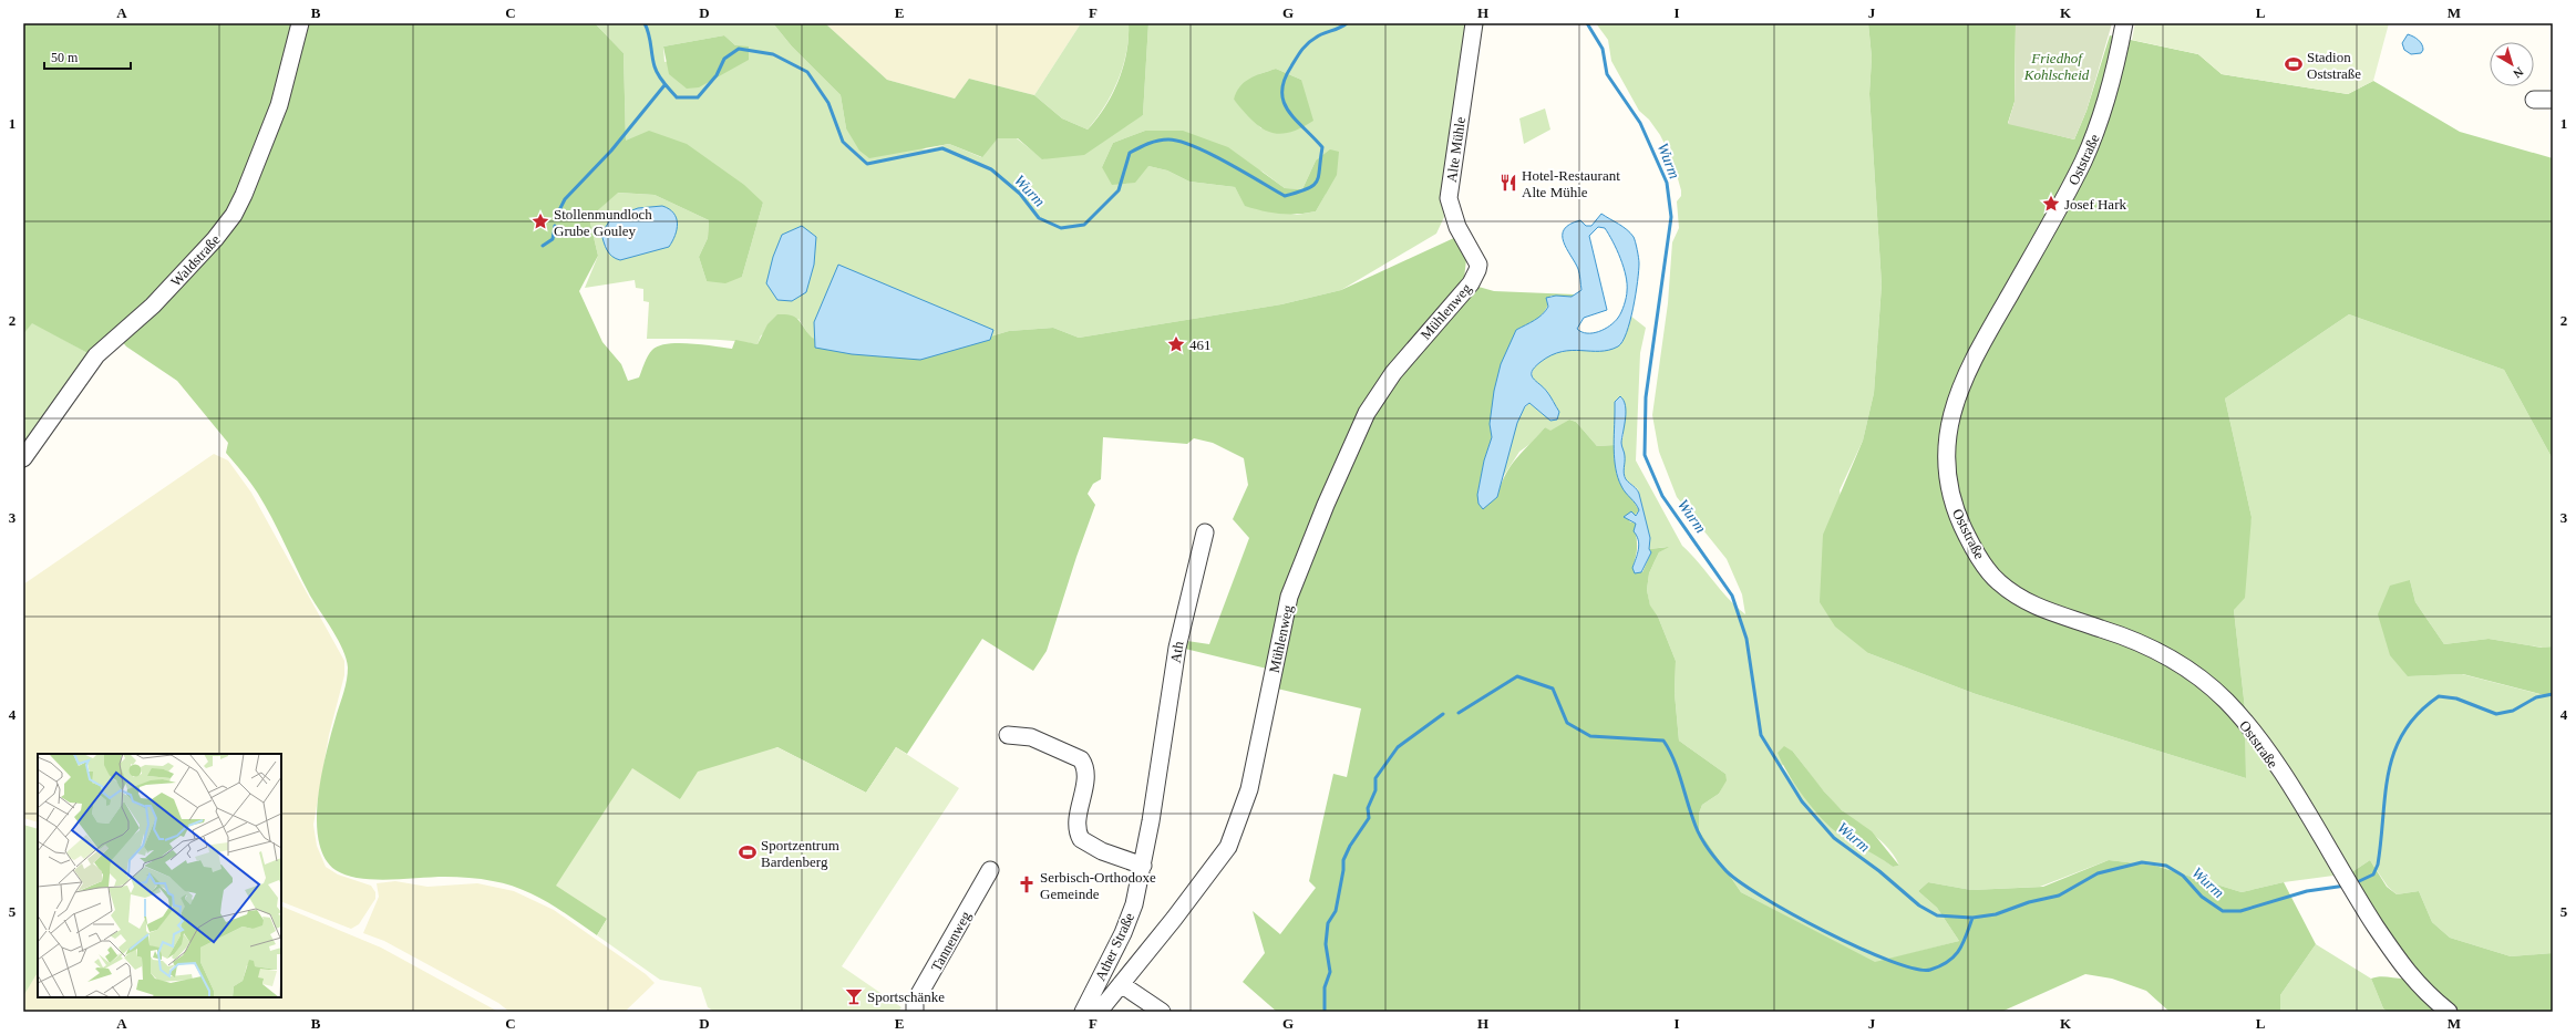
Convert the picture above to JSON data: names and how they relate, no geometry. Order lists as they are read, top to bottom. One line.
{"streets":{"street":["Alte Mühle","Oststraße","Waldstraße","Mühlenweg","Ath","Tannenweg","Ather Straße"]},"crossings":[["Alte Mühle","Mühlenweg"],["Ath","Ather Straße"]],"water":["Wurm"],"parks":["Friedhof Kohlscheid"],"places":{"sports":["Stadion Oststraße","Sportzentrum Bardenberg"],"restaurant":["Hotel-Restaurant Alte Mühle"],"place":["Josef Hark","Stollenmundloch Grube Gouley","461"],"church":["Serbisch-Orthodoxe Gemeinde"],"bar":["Sportschänke"]},"scale_bar":"50 m","north":"bottom right","grid":{"columns":["A","B","C","D","E","F","G","H","I","J","K","L","M"],"rows":["1","2","3","4","5"]}}
